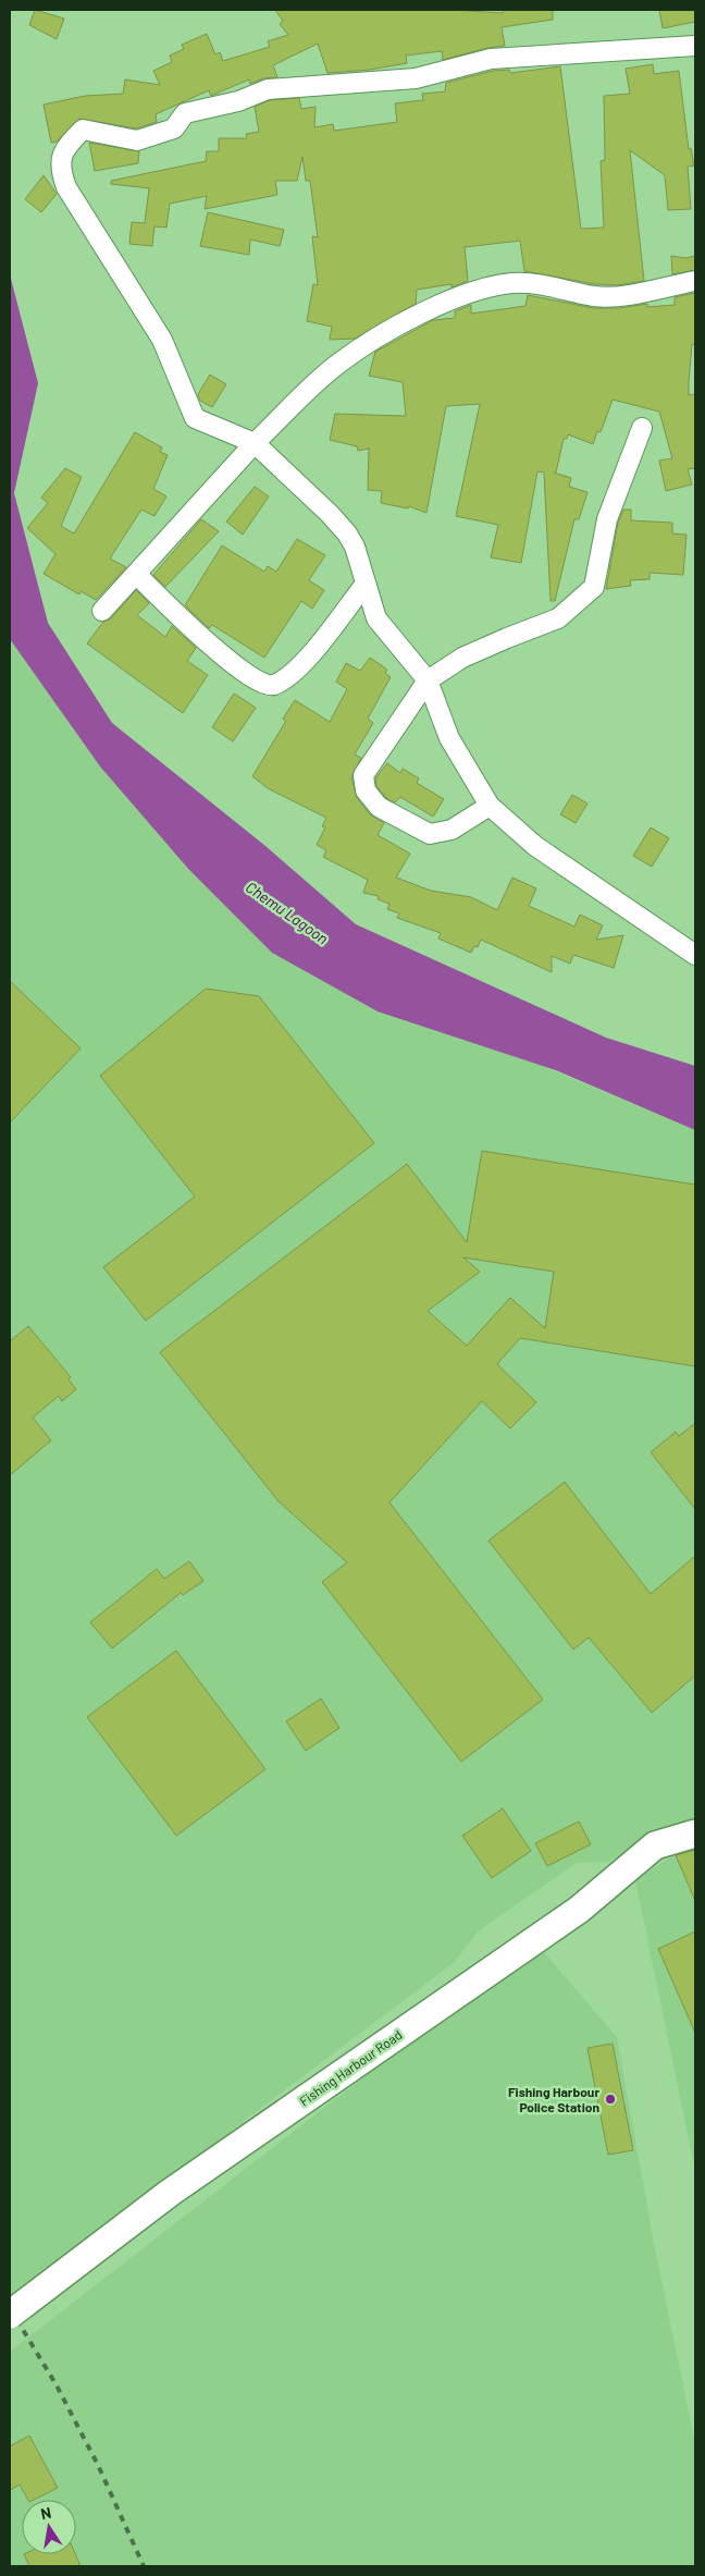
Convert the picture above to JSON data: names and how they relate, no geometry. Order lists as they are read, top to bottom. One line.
{"streets":{"street":["Fishing Harbour Road"]},"water":["Chemu Lagoon"],"places":["Fishing Harbour Police Station"],"north":"top"}
